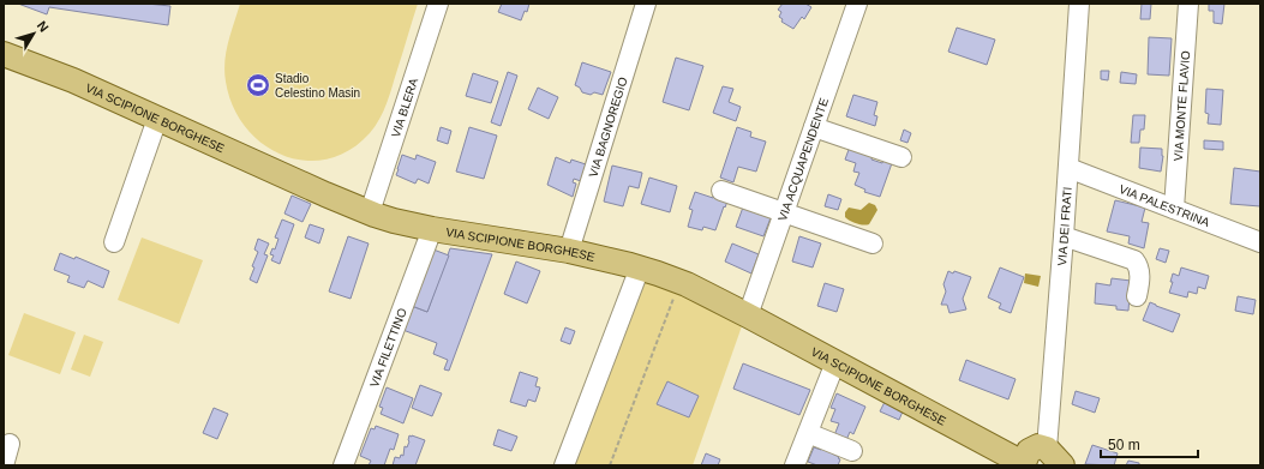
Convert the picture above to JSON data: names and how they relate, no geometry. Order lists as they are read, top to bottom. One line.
{"streets":{"main road":["VIA SCIPIONE BORGHESE"],"street":["VIA MONTE FLAVIO","VIA BLERA","VIA BAGNOREGIO","VIA ACQUAPENDENTE","VIA PALESTRINA","VIA DEI FRATI","VIA FILETTINO"]},"crossings":[["VIA MONTE FLAVIO","VIA PALESTRINA"],["VIA BLERA","VIA SCIPIONE BORGHESE"],["VIA SCIPIONE BORGHESE","VIA BAGNOREGIO"],["VIA SCIPIONE BORGHESE","VIA ACQUAPENDENTE"],["VIA SCIPIONE BORGHESE","VIA FILETTINO"],["VIA PALESTRINA","VIA DEI FRATI"]],"places":{"sports":["Stadio Celestino Masin"]},"scale_bar":"50 m","north":"top right"}
